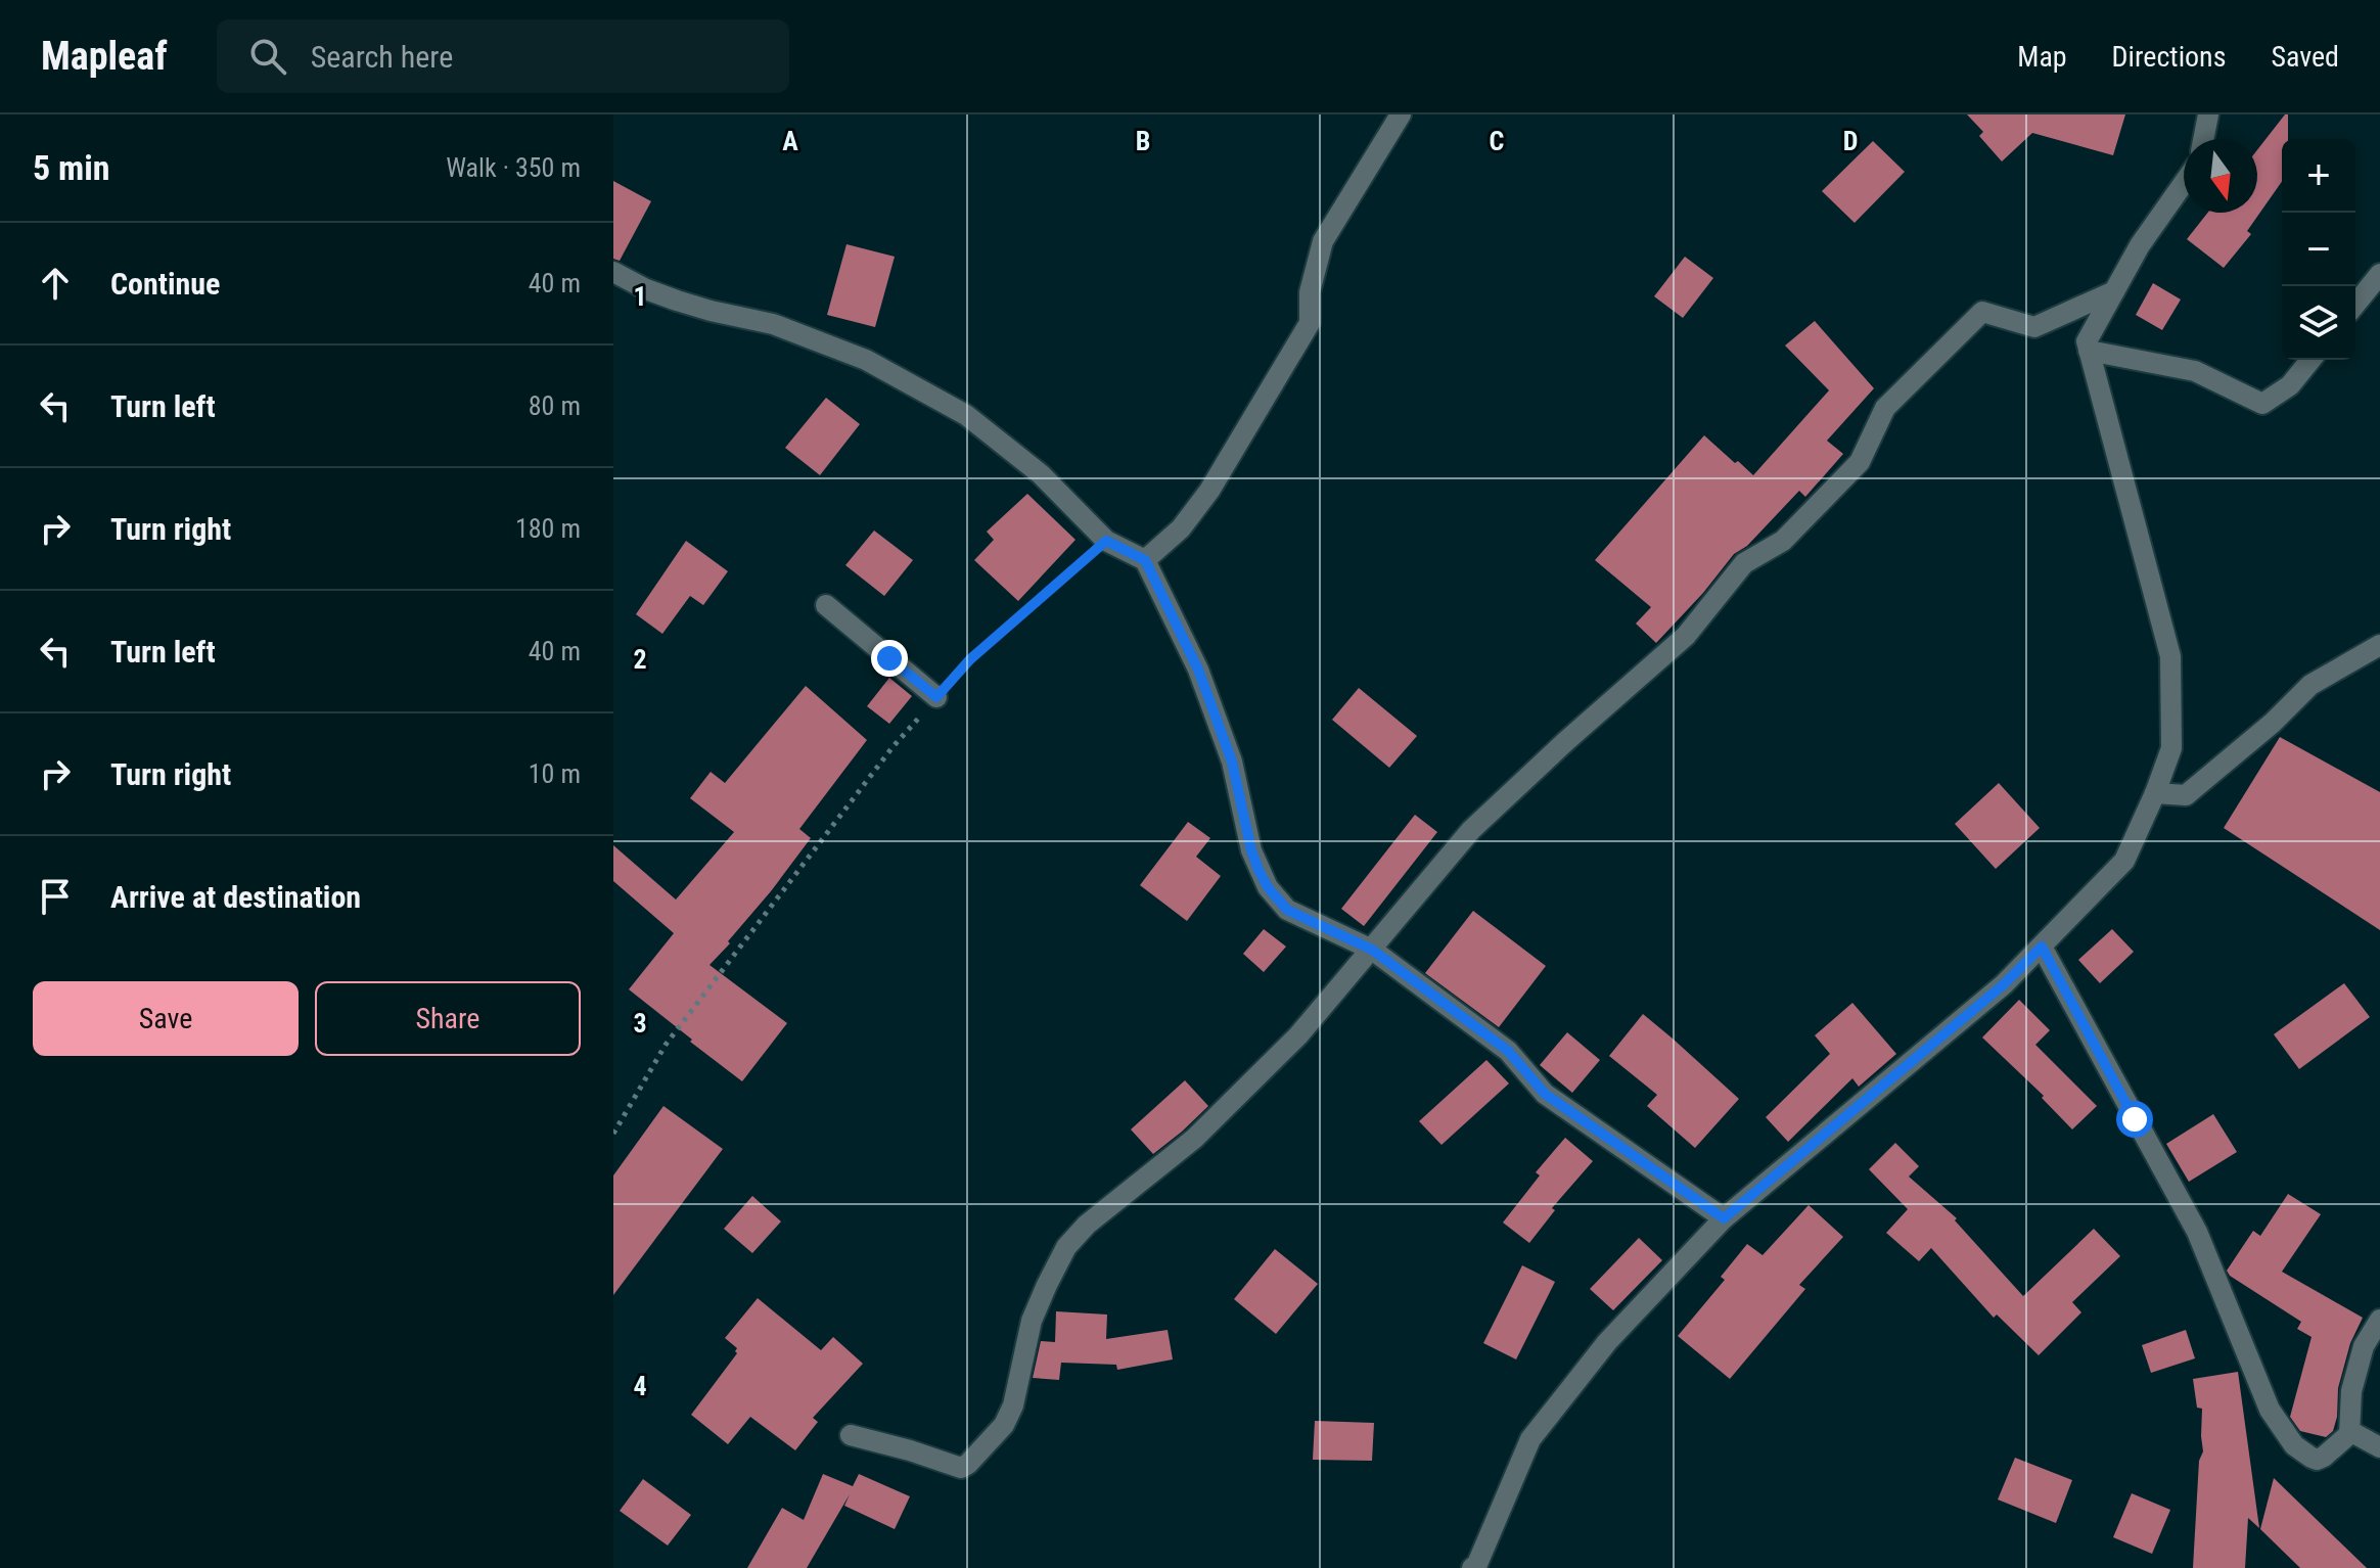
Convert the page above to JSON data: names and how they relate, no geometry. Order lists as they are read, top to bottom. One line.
{"north":"bottom","page":{"header":"Mapleaf","search":"Search here","nav":["Map","Directions","Saved"],"heading":["5 min","Walk · 350 m"],"map_buttons":["+","−"],"list":[["Continue","40 m"],["Turn left","80 m"],["Turn right","180 m"],["Turn left","40 m"],["Turn right","10 m"],"Arrive at destination"],"buttons":["Save","Share"]},"grid":{"columns":["A","B","C","D"],"rows":["1","2","3","4"]}}
